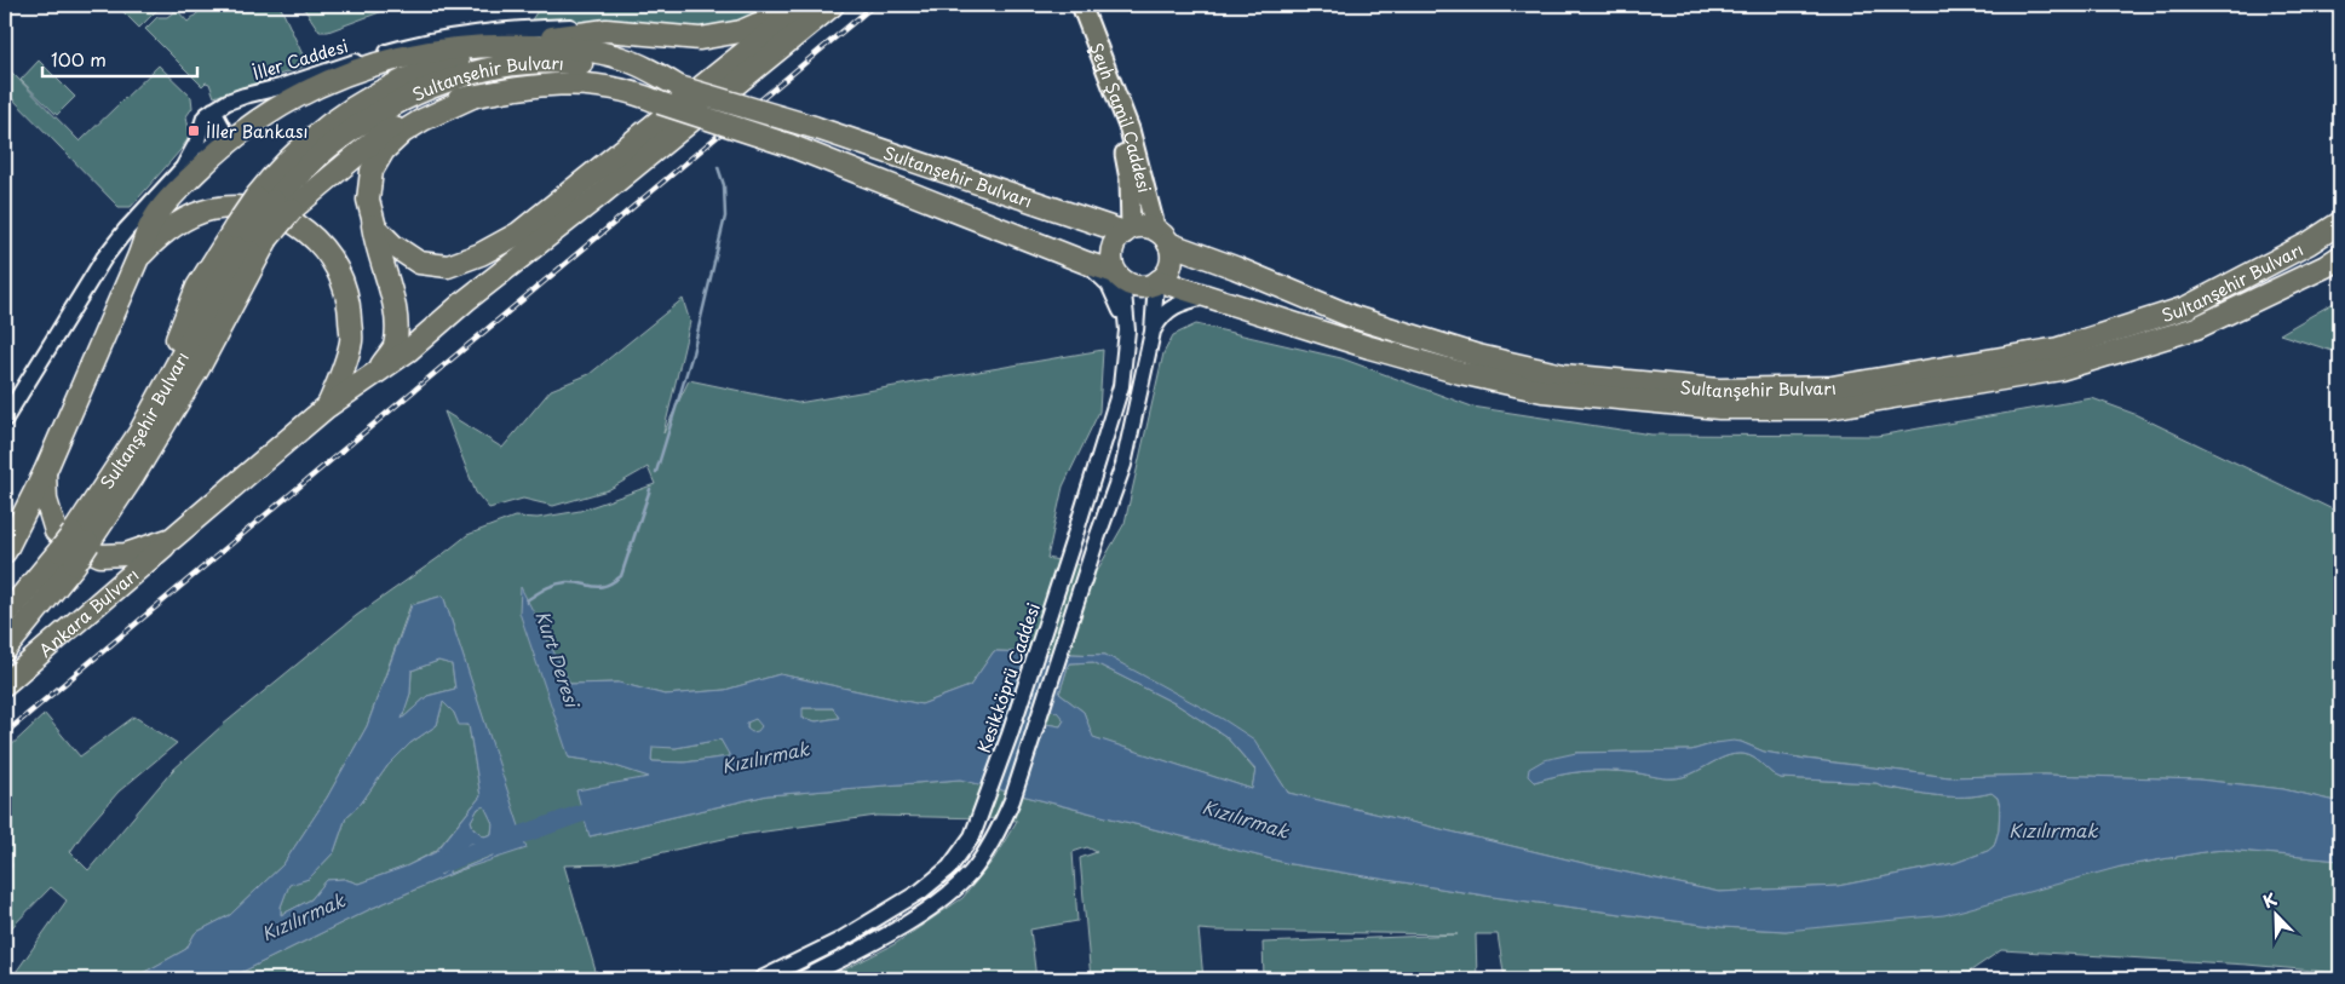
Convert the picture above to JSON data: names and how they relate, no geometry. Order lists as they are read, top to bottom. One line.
{"streets":{"highway":["Sultanşehir Bulvarı","Ankara Bulvarı"],"main road":["Şeyh Şamil Caddesi"],"street":["İller Caddesi","Kesikköprü Caddesi"]},"crossings":[["Sultanşehir Bulvarı","Şeyh Şamil Caddesi"],["Sultanşehir Bulvarı","Ankara Bulvarı"],["Sultanşehir Bulvarı","Kesikköprü Caddesi"],["Şeyh Şamil Caddesi","Kesikköprü Caddesi"]],"water":["Kurt Deresi","Kızılırmak"],"places":{"transit":["İller Bankası"]},"scale_bar":"100 m","north":"top left"}
